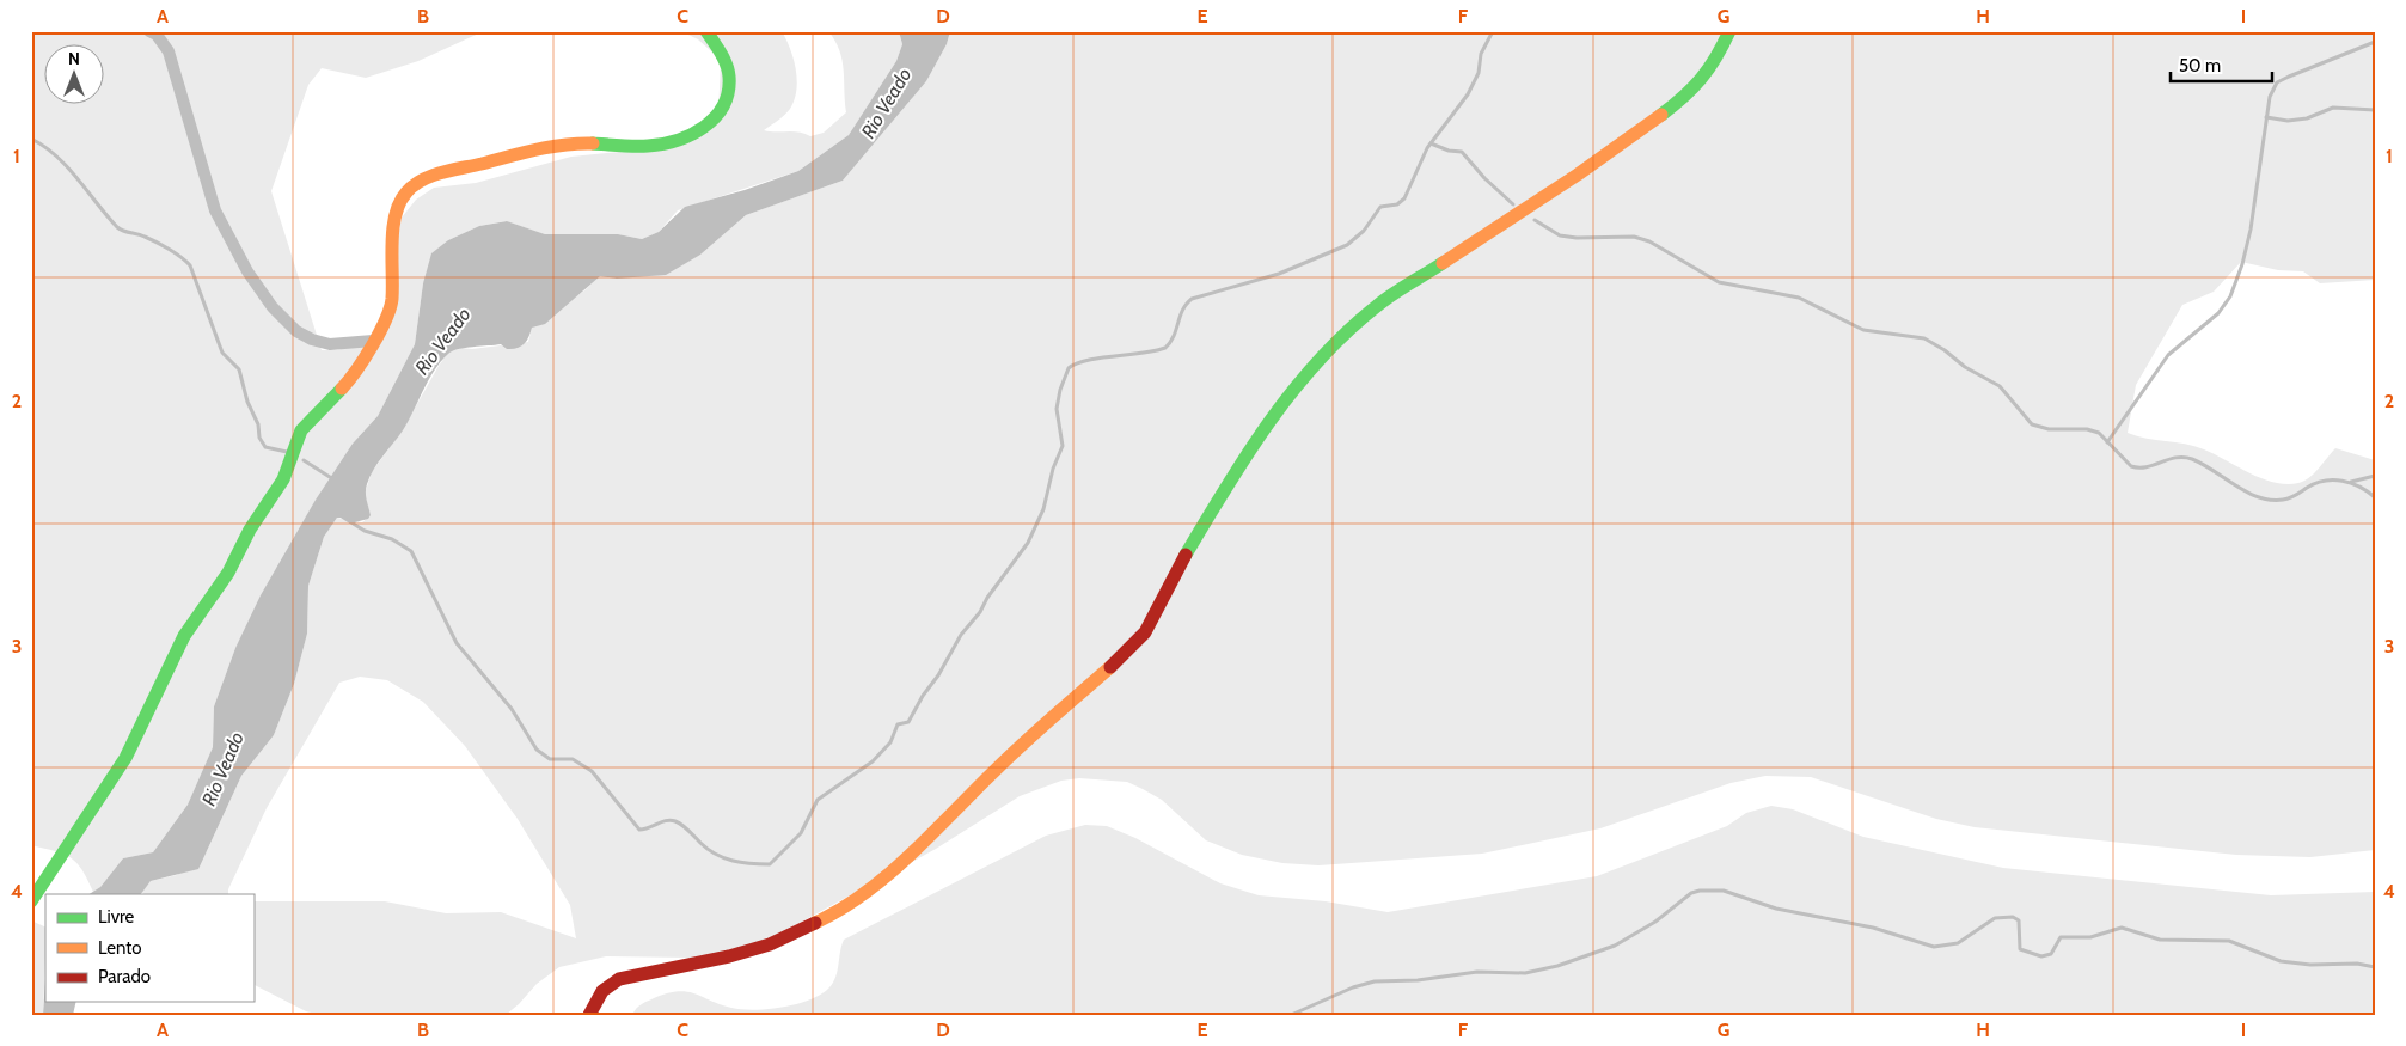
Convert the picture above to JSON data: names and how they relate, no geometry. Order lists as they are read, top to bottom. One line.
{"water":["Rio Veado"],"legend":["Livre","Lento","Parado"],"scale_bar":"50 m","north":"top","grid":{"columns":["A","B","C","D","E","F","G","H","I"],"rows":["1","2","3","4"]}}
